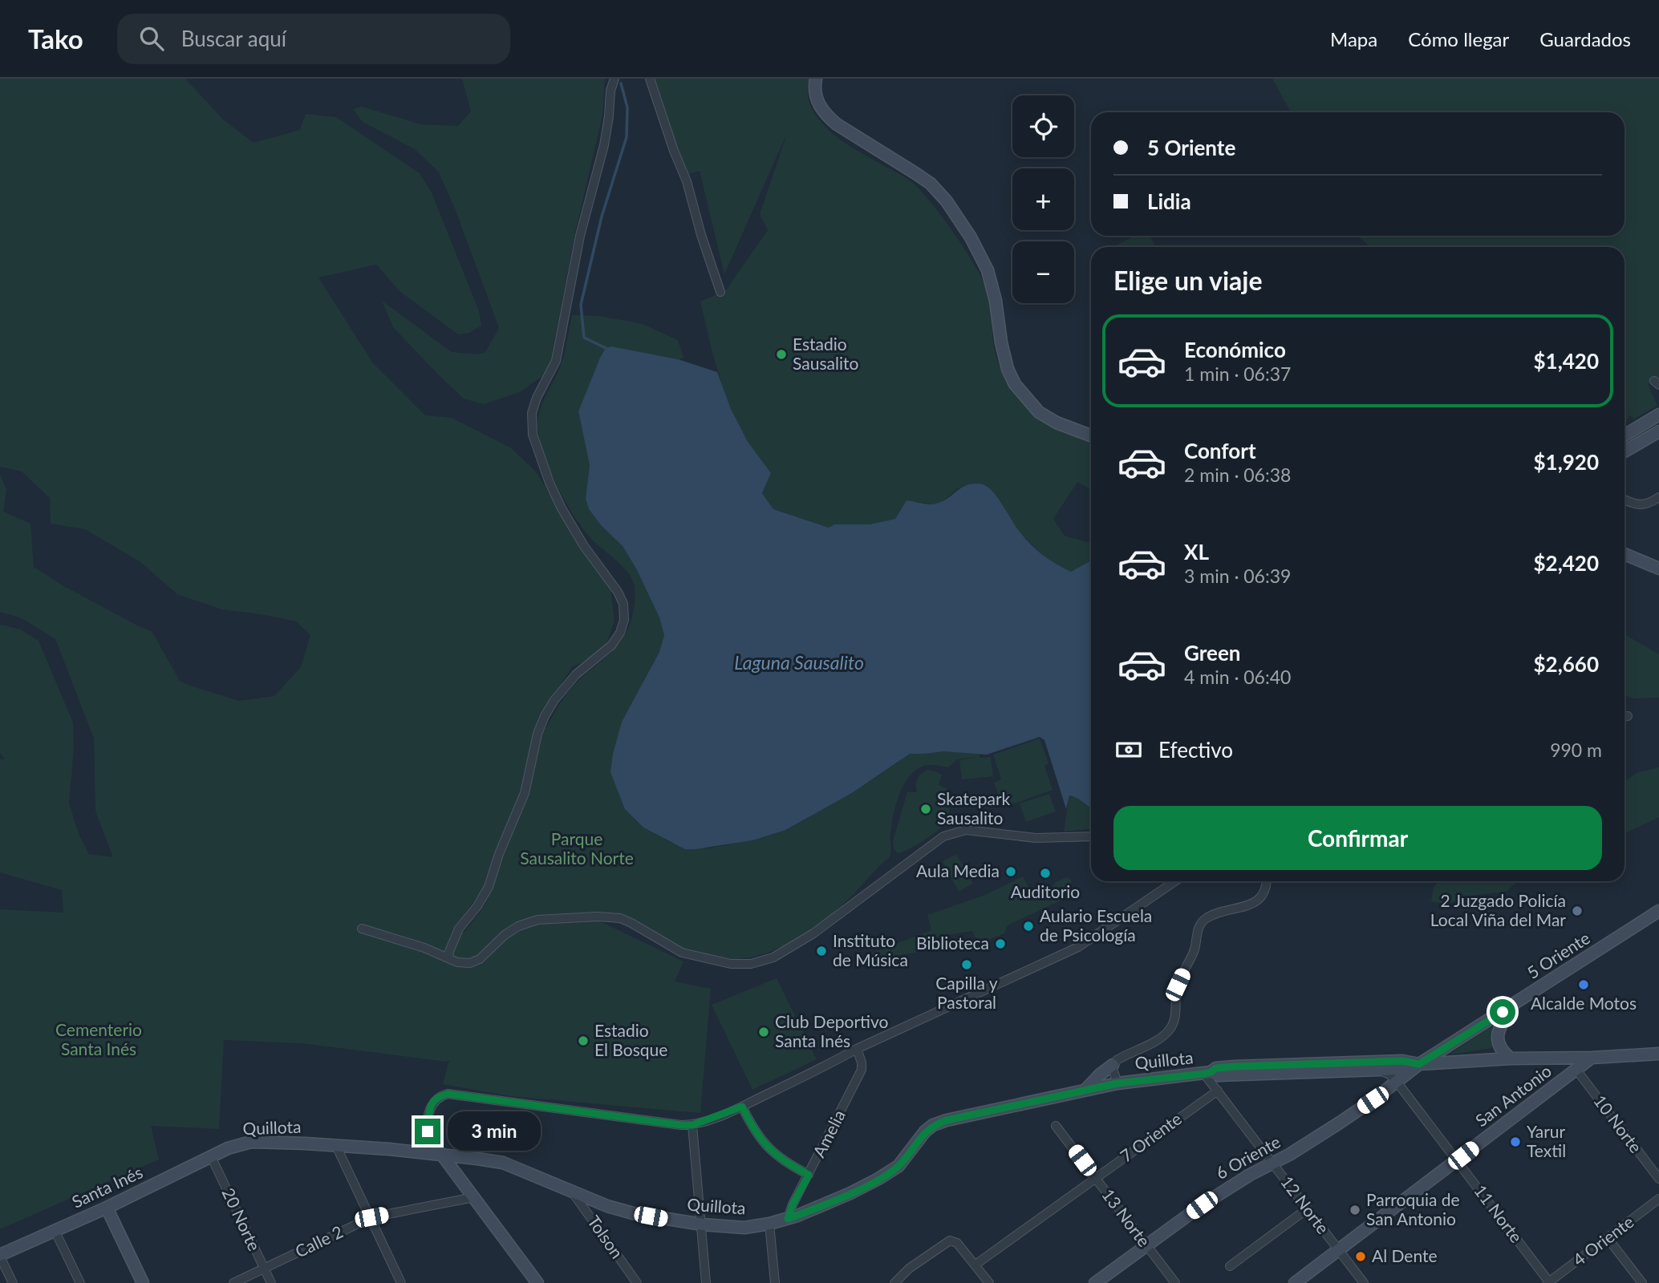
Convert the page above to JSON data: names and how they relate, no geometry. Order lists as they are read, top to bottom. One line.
{"streets":{"main road":["5 Oriente","Quillota","San Antonio","6 Oriente","Santa Inés"],"street":["10 Norte","Amelia","7 Oriente","12 Norte","11 Norte","13 Norte","20 Norte","Tolson","4 Oriente","Calle 2"]},"crossings":[["5 Oriente","Quillota"],["5 Oriente","6 Oriente"],["Quillota","San Antonio"],["Quillota","Amelia"],["Quillota","6 Oriente"],["Quillota","Santa Inés"],["Quillota","12 Norte"],["Quillota","11 Norte"],["Quillota","Tolson"],["San Antonio","10 Norte"],["San Antonio","12 Norte"],["San Antonio","11 Norte"],["7 Oriente","12 Norte"],["7 Oriente","13 Norte"],["6 Oriente","12 Norte"],["6 Oriente","11 Norte"],["6 Oriente","13 Norte"],["Santa Inés","20 Norte"],["11 Norte","4 Oriente"],["20 Norte","Calle 2"]],"water":["Laguna Sausalito"],"parks":["Parque Sausalito Norte","Cementerio Santa Inés"],"places":["Estadio Sausalito","Skatepark Sausalito","Aula Media","Auditorio","2 Juzgado Policía Local Viña del Mar","Aulario Escuela de Psicología","Biblioteca","Instituto de Música","Capilla y Pastoral","Alcalde Motos","Club Deportivo Santa Inés","Estadio El Bosque","Yarur Textil","Parroquia de San Antonio","Al Dente"],"page":{"header":"Tako","search":"Buscar aquí","nav":["Mapa","Cómo llegar","Guardados"],"map_buttons":["+","−"],"banner":["5 Oriente","Lidia"],"heading":"Elige un viaje","list":[{"name":"Económico","note":"1 min · 06:37","value":"$1,420"},{"name":"Confort","note":"2 min · 06:38","value":"$1,920"},{"name":"XL","note":"3 min · 06:39","value":"$2,420"},{"name":"Green","note":"4 min · 06:40","value":"$2,660"}],"pay":["Efectivo","990 m"],"buttons":"Confirmar","bubble":"3 min"}}
